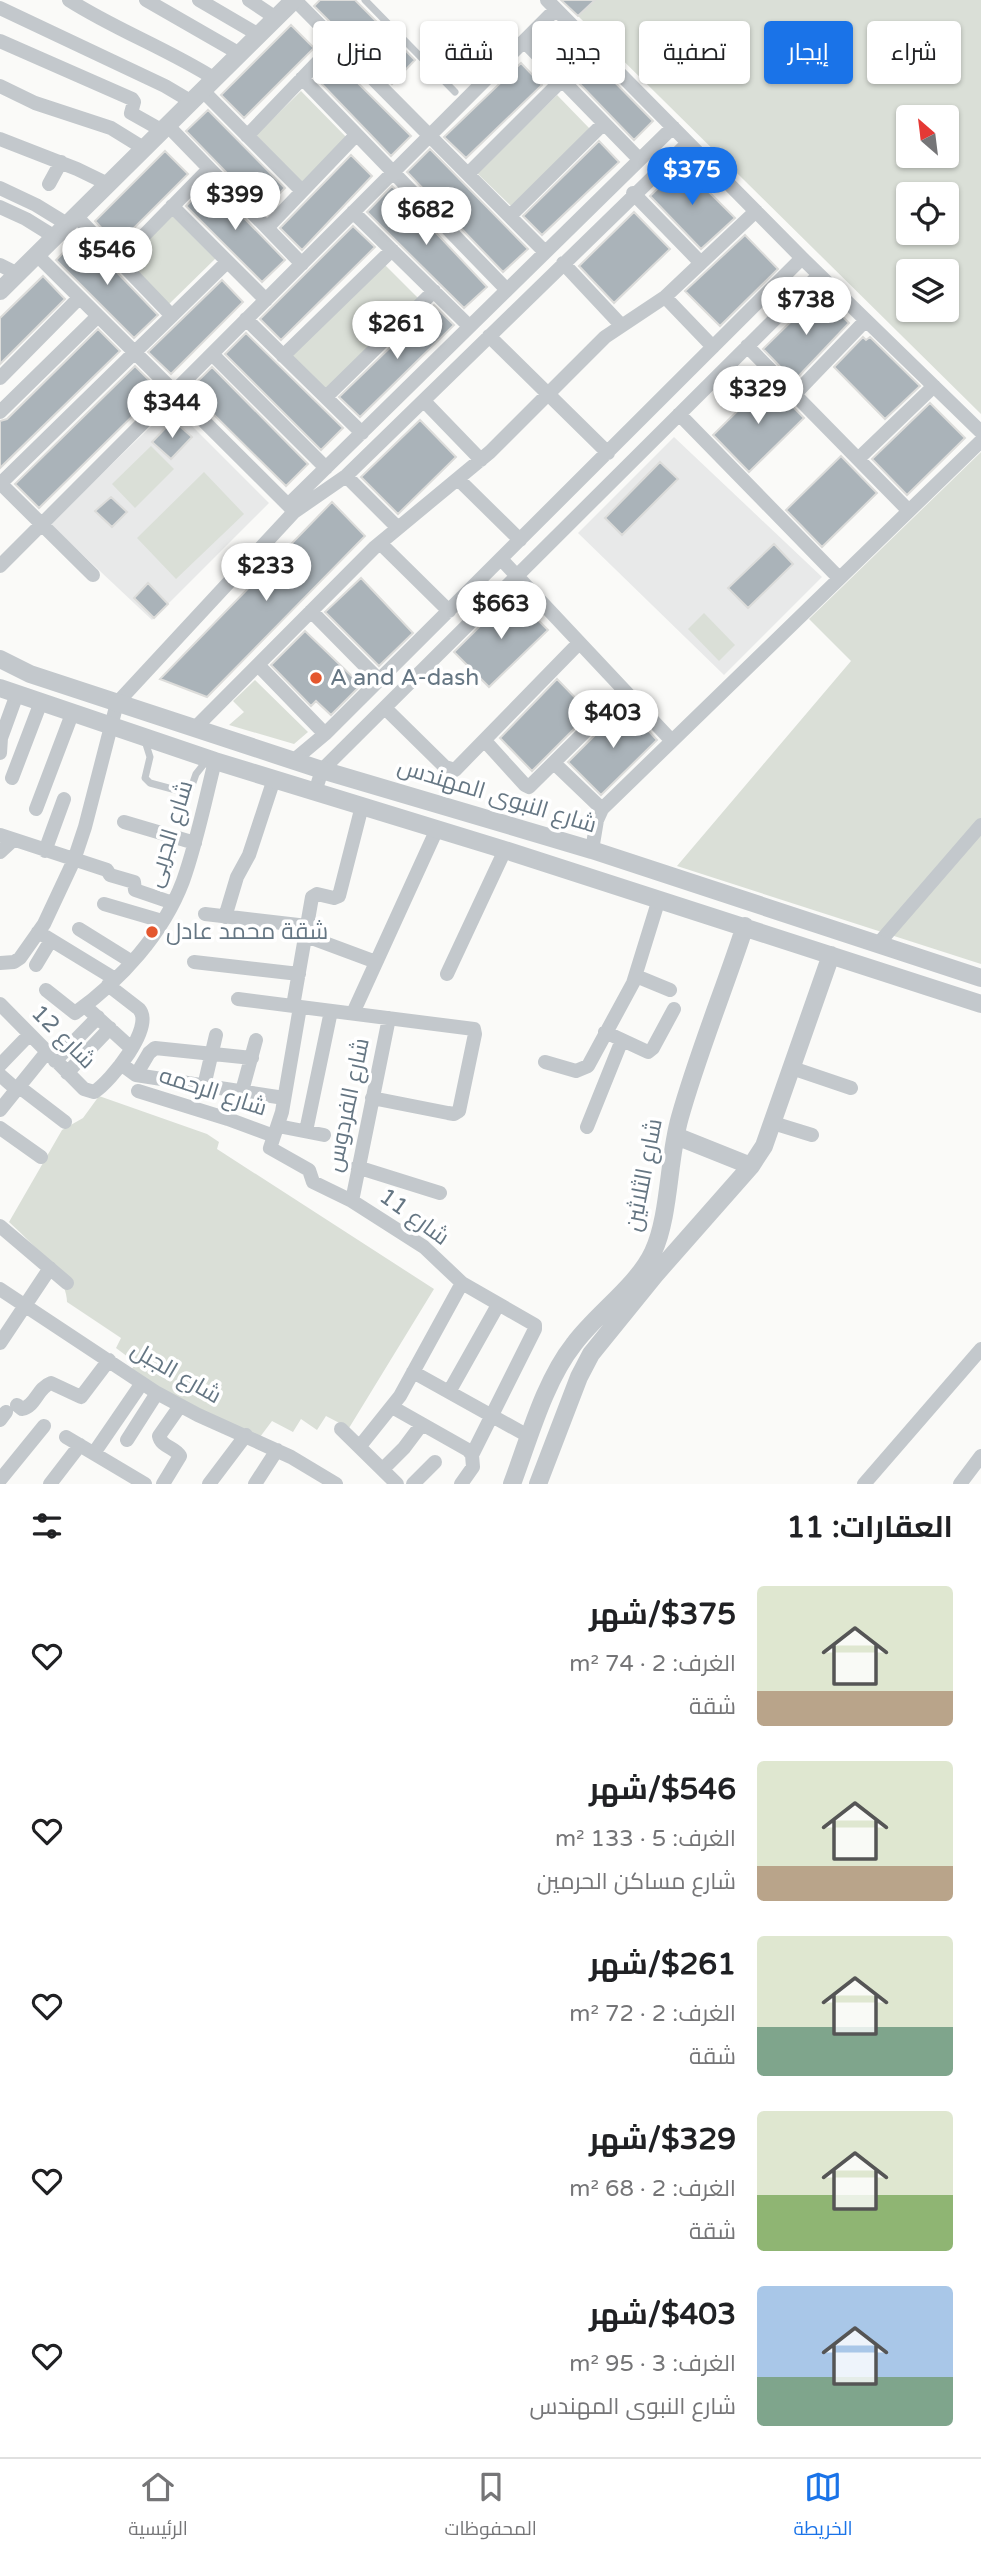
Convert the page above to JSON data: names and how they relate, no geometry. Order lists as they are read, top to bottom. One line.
{"streets":{"street":["شارع النبوى المهندس","شارع الجربى","شارع 12","شارع الرحمه","شارع الفردوس","شارع الثلاثين","شارع 11","شارع الجبل"]},"crossings":[["شارع النبوى المهندس","شارع الثلاثين"],["شارع الرحمه","شارع 11"],["شارع الفردوس","شارع 11"]],"places":["A and A-dash","شقة محمد عادل"],"north":"top left","page":{"chip":["شراء","إيجار","تصفية","جديد","شقة","منزل"],"price":["$375","$399","$682","$546","$738","$261","$329","$344","$233","$663","$403"],"heading":"العقارات: 11","list":[{"name":"$375/شهر","note":"الغرف: 2 · 74 m² · شقة"},{"name":"$546/شهر","note":"الغرف: 5 · 133 m² · شارع مساكن الحرمين"},{"name":"$261/شهر","note":"الغرف: 2 · 72 m² · شقة"},{"name":"$329/شهر","note":"الغرف: 2 · 68 m² · شقة"},{"name":"$403/شهر","note":"الغرف: 3 · 95 m² · شارع النبوى المهندس"}],"tabs":["الخريطة","المحفوظات","الرئيسية"]}}
